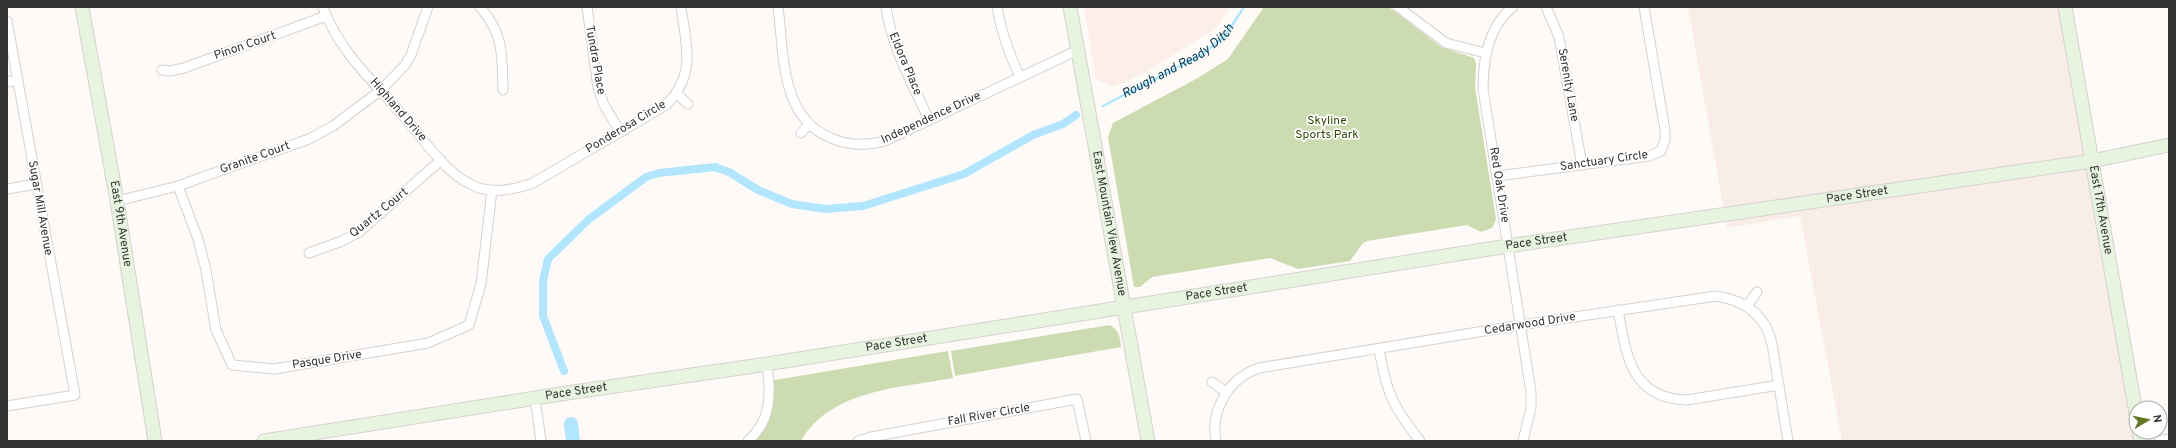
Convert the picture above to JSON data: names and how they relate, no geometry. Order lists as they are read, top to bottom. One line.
{"streets":{"main road":["Pace Street","East 17th Avenue","East 9th Avenue","East Mountain View Avenue"],"street":["Pinon Court","Tundra Place","Eldora Place","Serenity Lane","Highland Drive","Independence Drive","Ponderosa Circle","Granite Court","Sanctuary Circle","Red Oak Drive","Sugar Mill Avenue","Quartz Court","Cedarwood Drive","Pasque Drive","Fall River Circle"]},"crossings":[["Pinon Court","Highland Drive"],["Tundra Place","Ponderosa Circle"],["Eldora Place","Independence Drive"],["Serenity Lane","Sanctuary Circle"],["Highland Drive","Ponderosa Circle"],["Highland Drive","Granite Court"],["Highland Drive","Quartz Court"],["Highland Drive","Pasque Drive"],["Independence Drive","East Mountain View Avenue"],["Ponderosa Circle","Pasque Drive"],["Granite Court","East 9th Avenue"],["Granite Court","Pasque Drive"],["Sanctuary Circle","Red Oak Drive"],["Red Oak Drive","Pace Street"],["Red Oak Drive","Cedarwood Drive"],["Pace Street","East 17th Avenue"],["Pace Street","East Mountain View Avenue"]],"water":["Rough and Ready Ditch"],"parks":["Skyline Sports Park"],"north":"right"}
